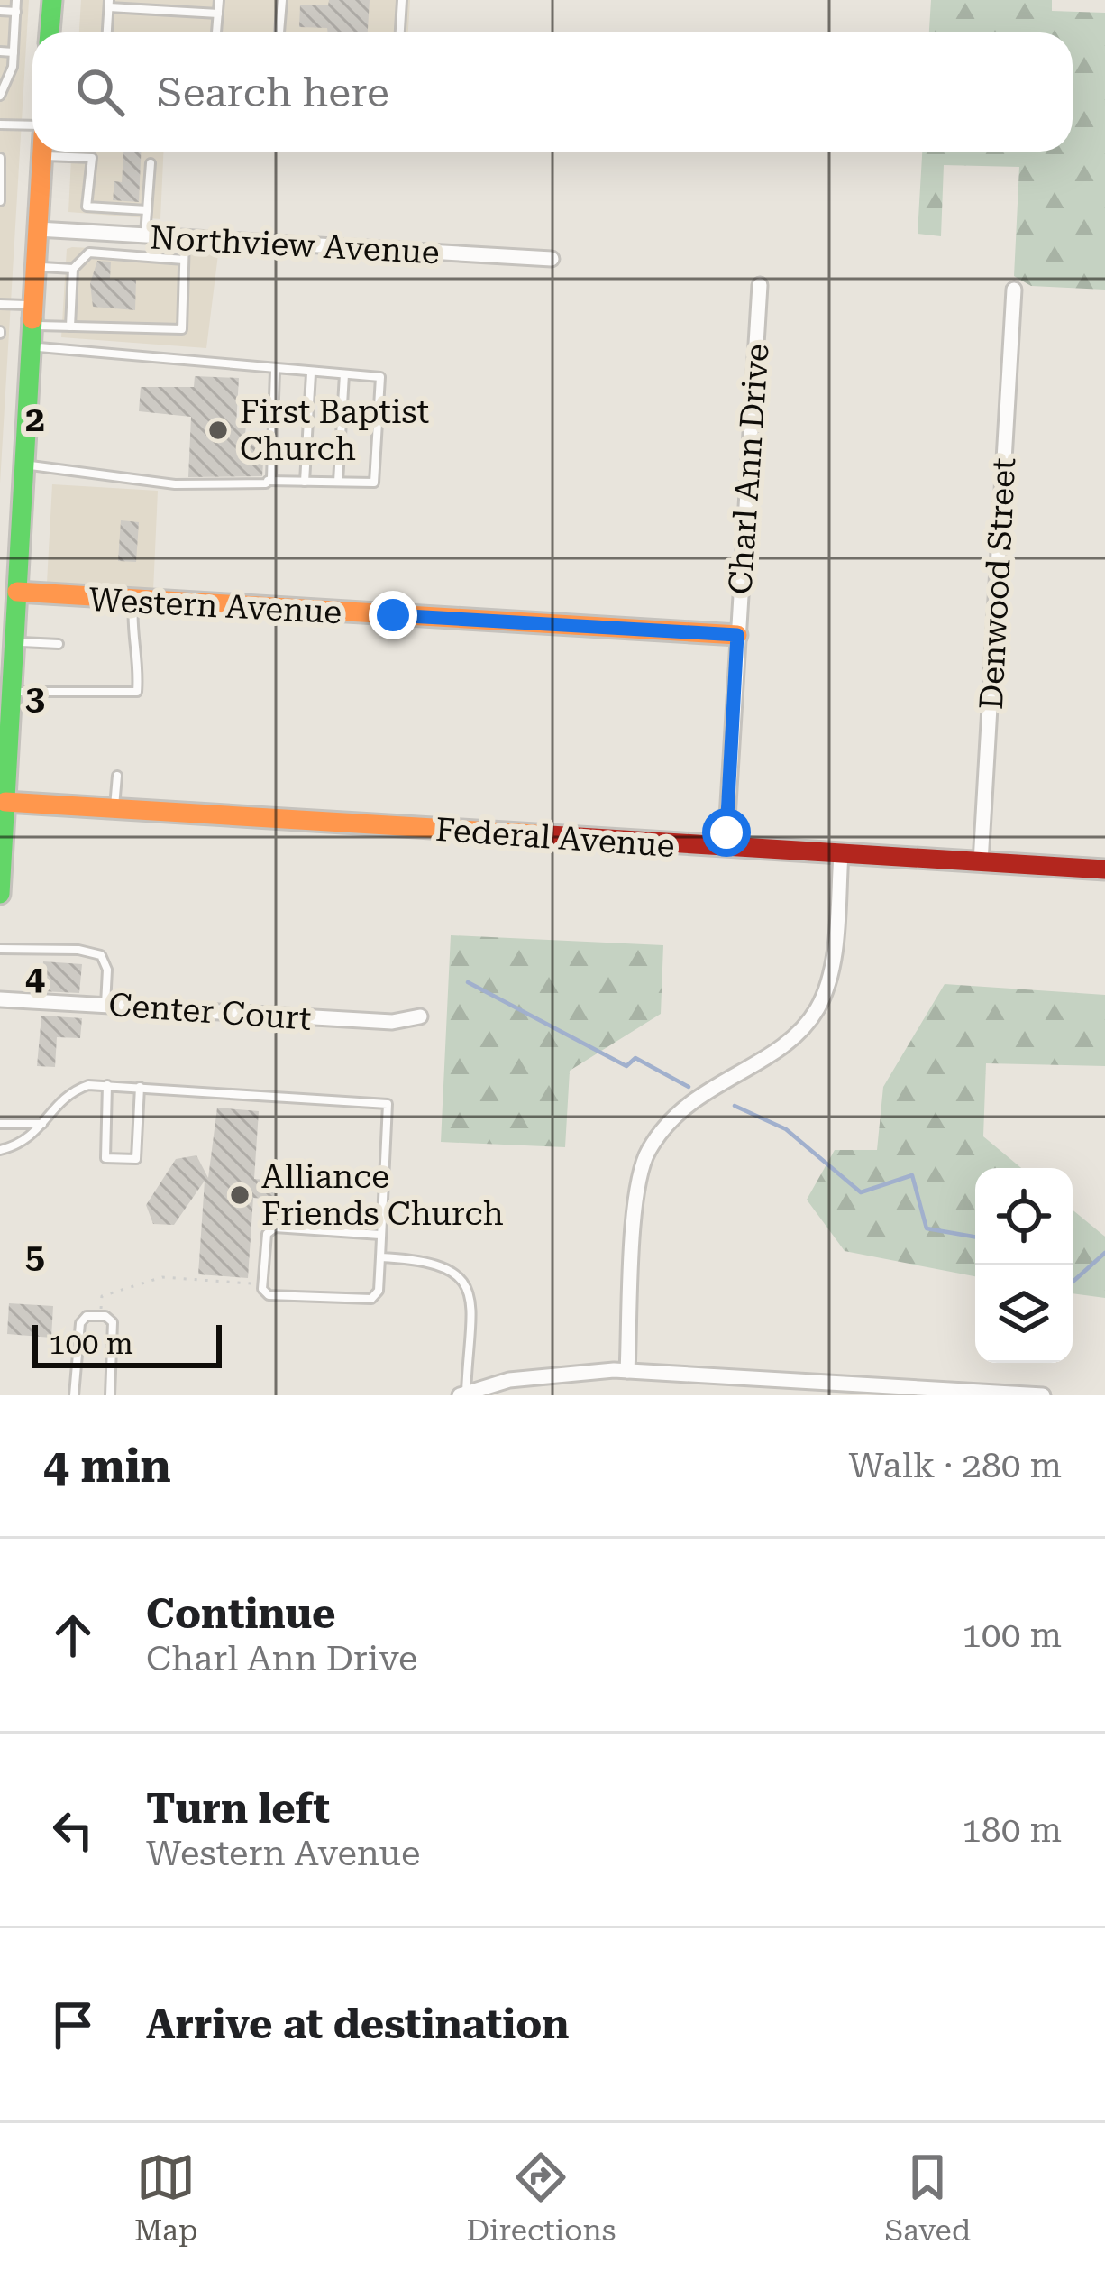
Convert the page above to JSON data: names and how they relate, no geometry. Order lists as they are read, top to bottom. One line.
{"streets":{"main road":["Western Avenue","Federal Avenue"],"street":["Northview Avenue","Charl Ann Drive","Denwood Street","Center Court"]},"crossings":[["Charl Ann Drive","Western Avenue"],["Charl Ann Drive","Federal Avenue"],["Denwood Street","Federal Avenue"]],"places":["First Baptist Church","Alliance Friends Church"],"scale_bar":"100 m","page":{"search":"Search here","scale":"100 m","heading":["4 min","Walk · 280 m"],"list":[["Continue","Charl Ann Drive","100 m"],["Turn left","Western Avenue","180 m"],"Arrive at destination"],"nav":["Map","Directions","Saved"]},"grid":{"rows":["2","3","4","5"]}}
